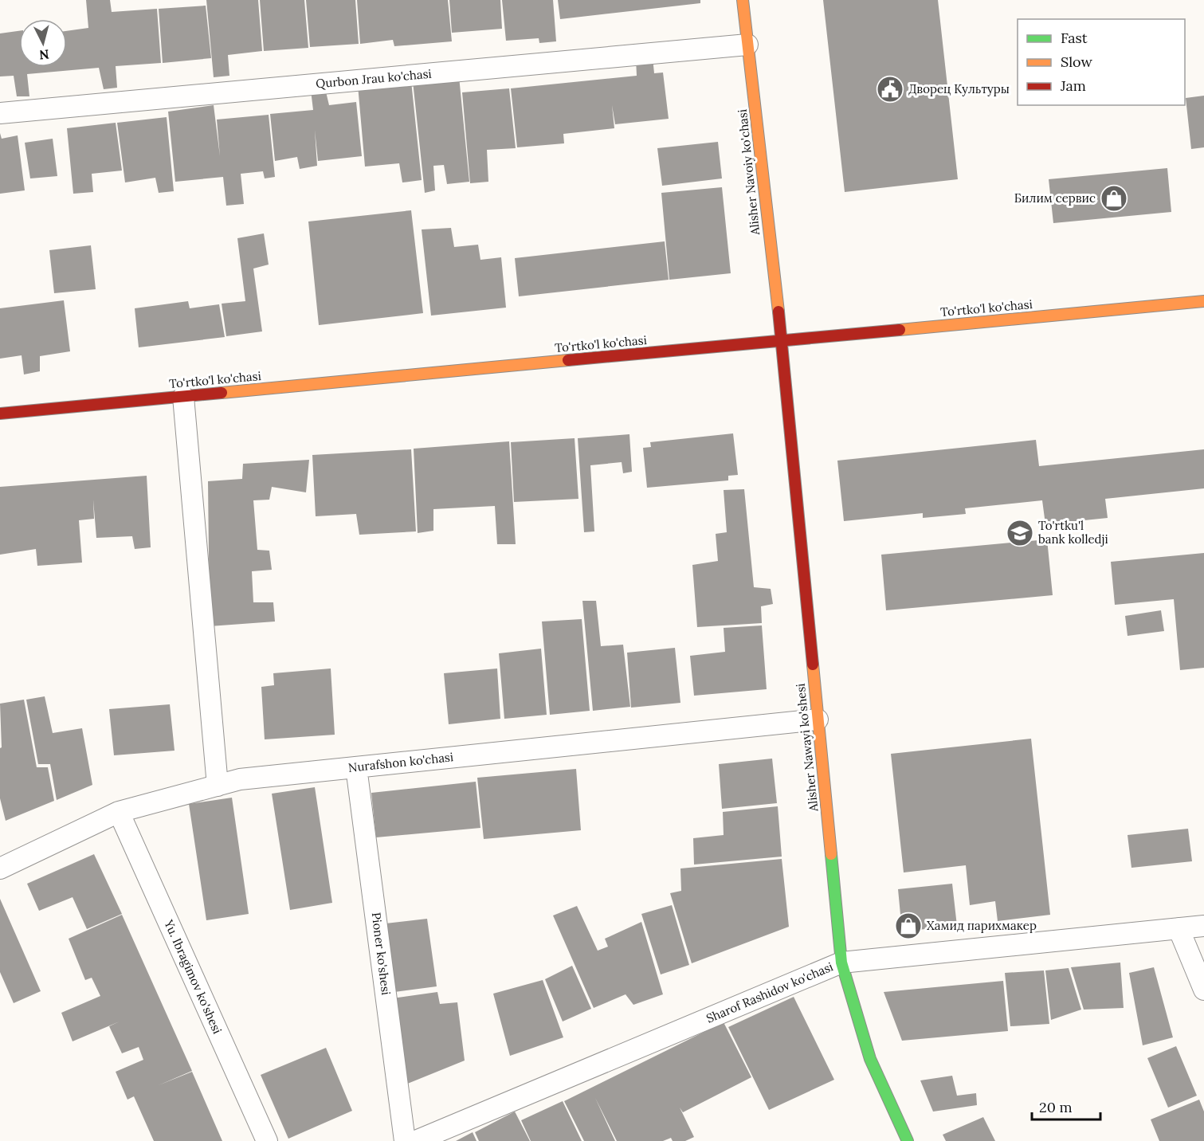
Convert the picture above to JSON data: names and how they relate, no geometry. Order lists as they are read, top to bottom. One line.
{"streets":{"street":["Qurbon Jrau ko'chasi","Alisher Navoiy ko'chasi","To'rtko'l ko'chasi","Alisher Nawayi ko'shesi","Nurafshon ko'chasi","Pioner ko'shesi","Yu. Ibragimov ko'shesi","Sharof Rashidov ko'chasi"]},"crossings":[["Qurbon Jrau ko'chasi","Alisher Navoiy ko'chasi"],["Alisher Navoiy ko'chasi","To'rtko'l ko'chasi"],["Alisher Navoiy ko'chasi","Alisher Nawayi ko'shesi"],["To'rtko'l ko'chasi","Alisher Nawayi ko'shesi"],["Alisher Nawayi ko'shesi","Nurafshon ko'chasi"],["Alisher Nawayi ko'shesi","Sharof Rashidov ko'chasi"],["Nurafshon ko'chasi","Pioner ko'shesi"],["Nurafshon ko'chasi","Yu. Ibragimov ko'shesi"]],"places":{"public building":["Дворец Культуры"],"shop":["Билим сервис","Хамид парихмакер"],"school or university":["To'rtku'l bank kolledji"]},"legend":["Fast","Slow","Jam"],"scale_bar":"20 m","north":"bottom"}
